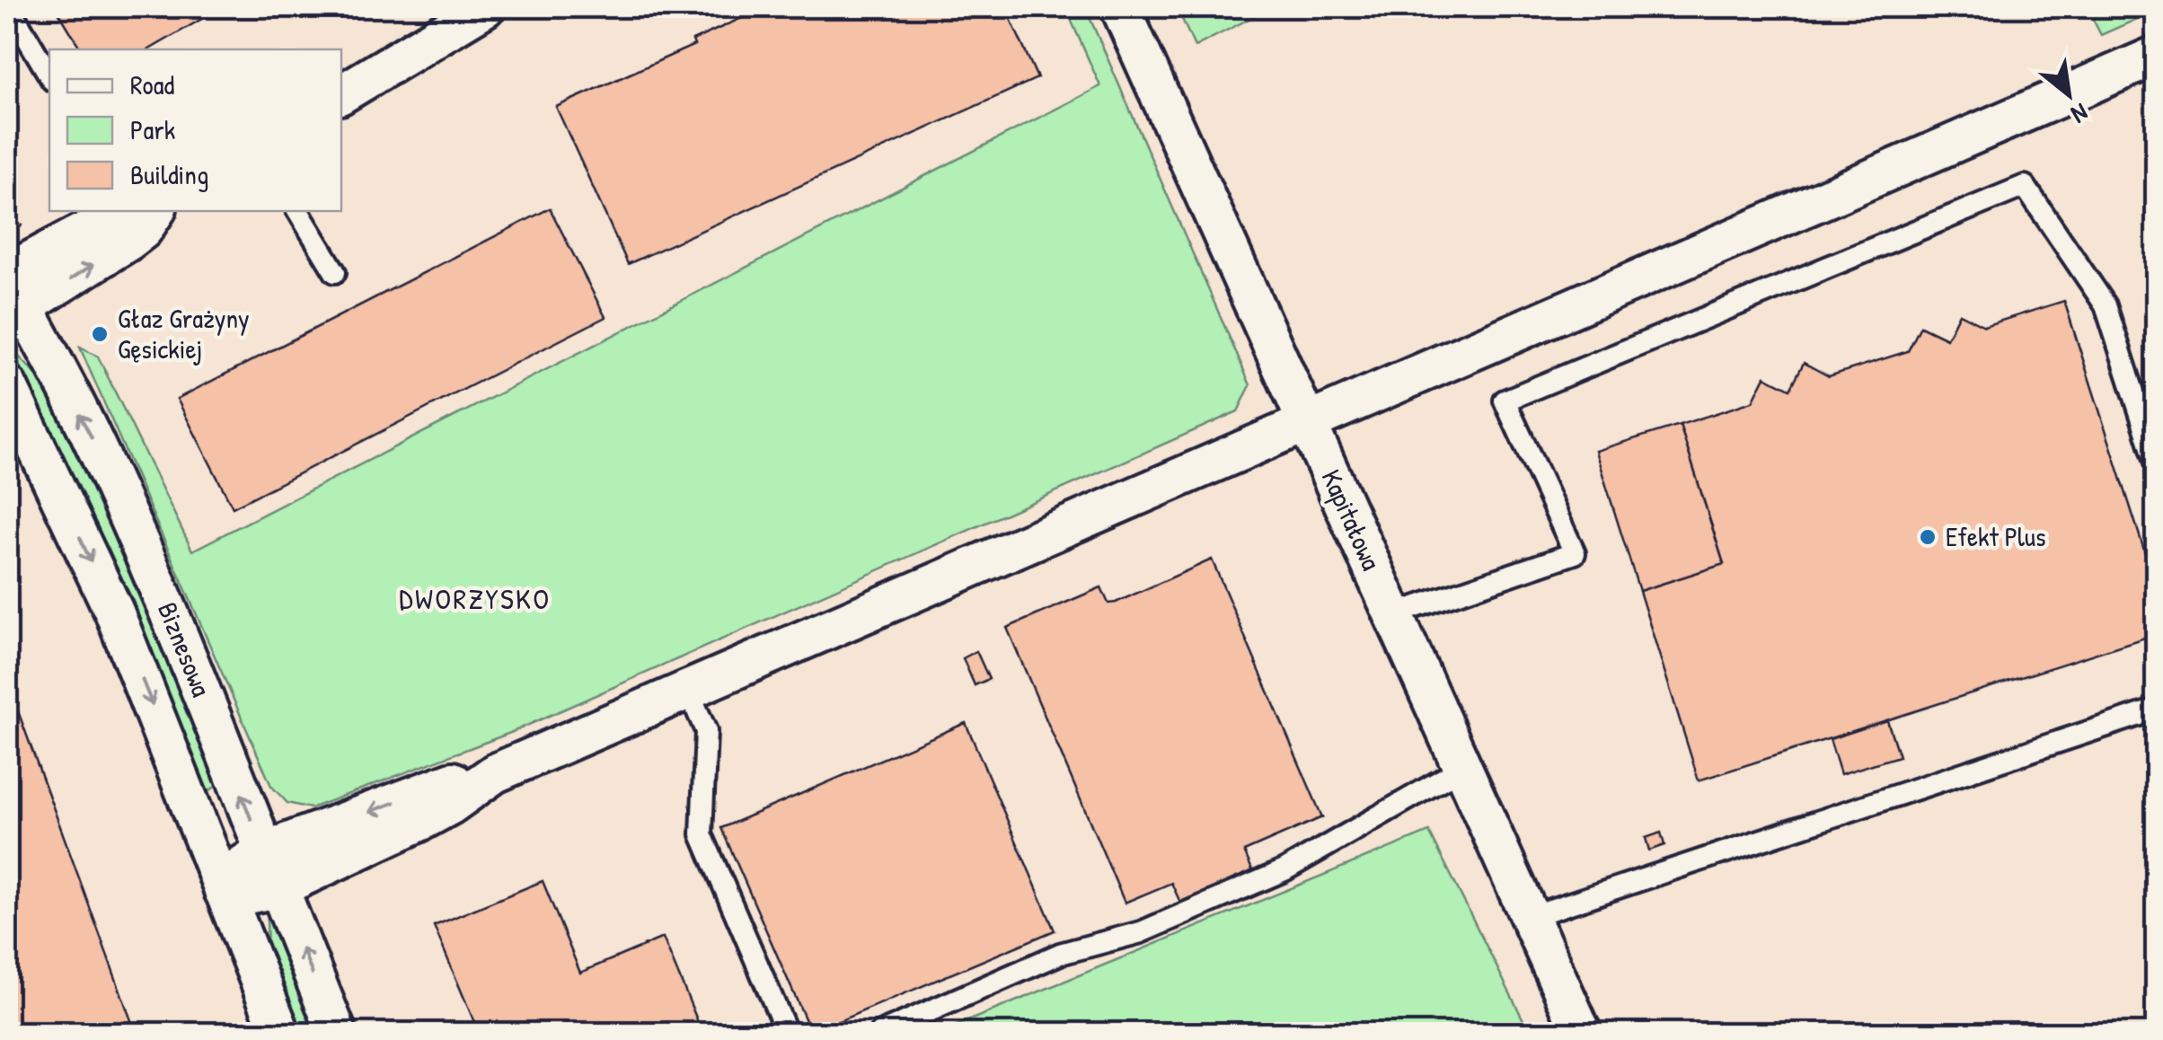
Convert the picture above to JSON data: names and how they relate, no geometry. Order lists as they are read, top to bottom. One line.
{"streets":{"street":["Kapitałowa","Biznesowa"]},"districts":["DWORZYSKO"],"places":["Głaz Grażyny Gęsickiej","Efekt Plus"],"legend":["Road","Park","Building"],"north":"bottom right"}
